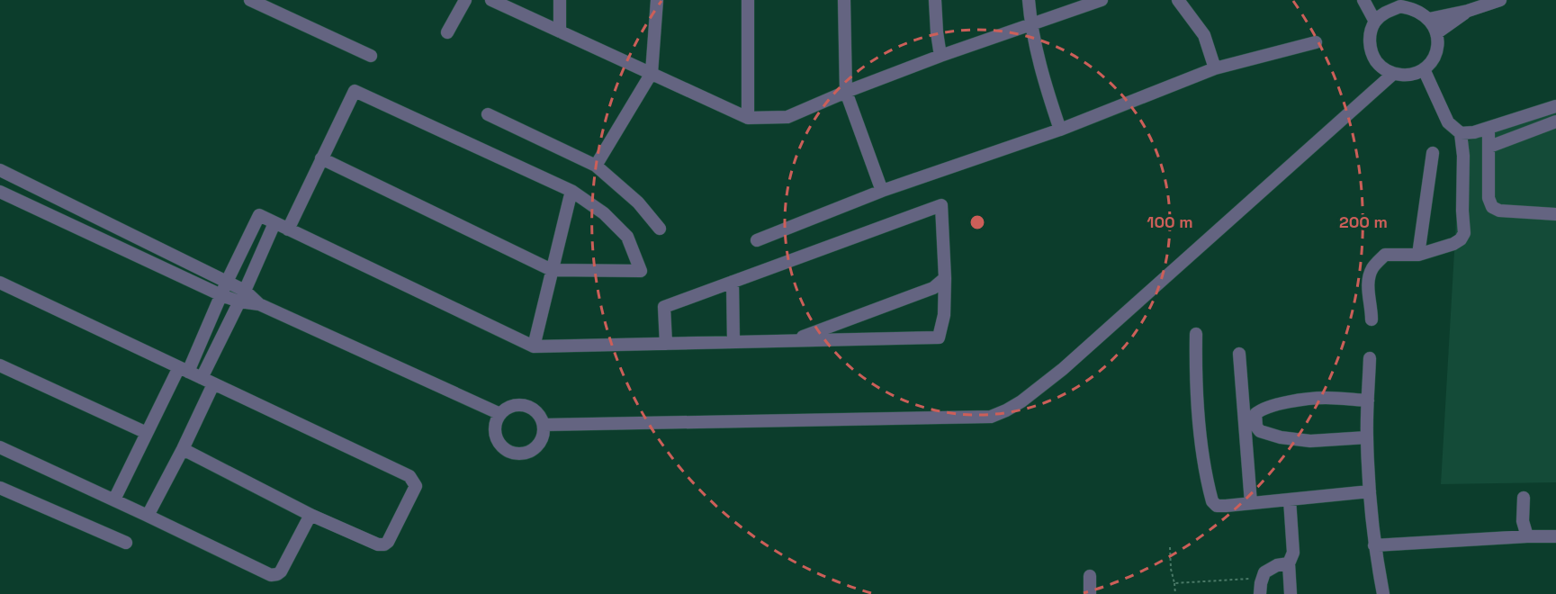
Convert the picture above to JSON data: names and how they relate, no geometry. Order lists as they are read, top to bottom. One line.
{"rings":["100 m","200 m"]}
